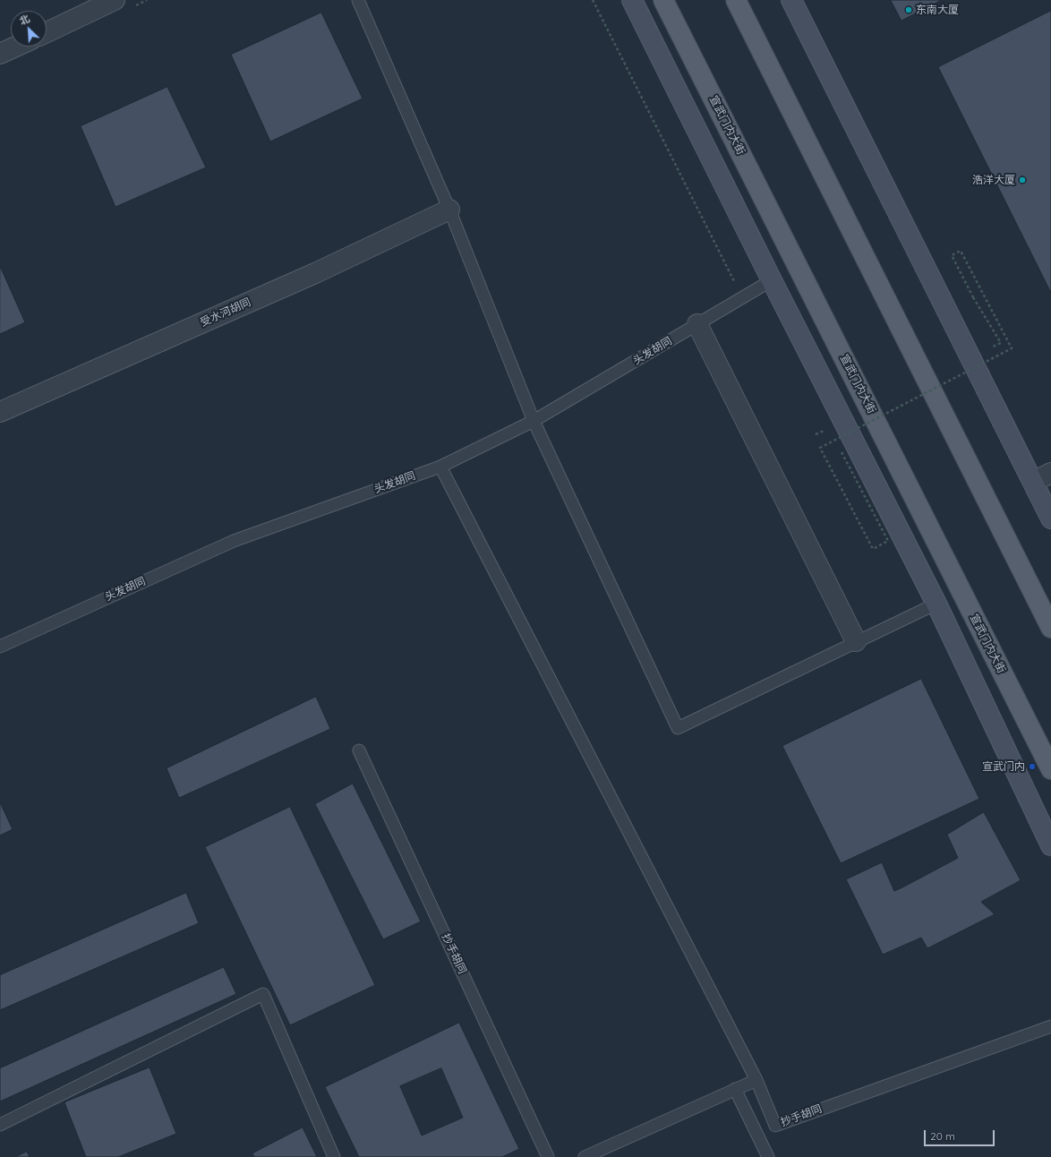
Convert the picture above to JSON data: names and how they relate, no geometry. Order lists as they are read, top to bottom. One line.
{"streets":{"main road":["宣武门内大街"],"street":["受水河胡同"],"lane":["头发胡同","抄手胡同"]},"places":["东南大厦","浩洋大厦","宣武门内"],"scale_bar":"20 m","north":"top left"}
